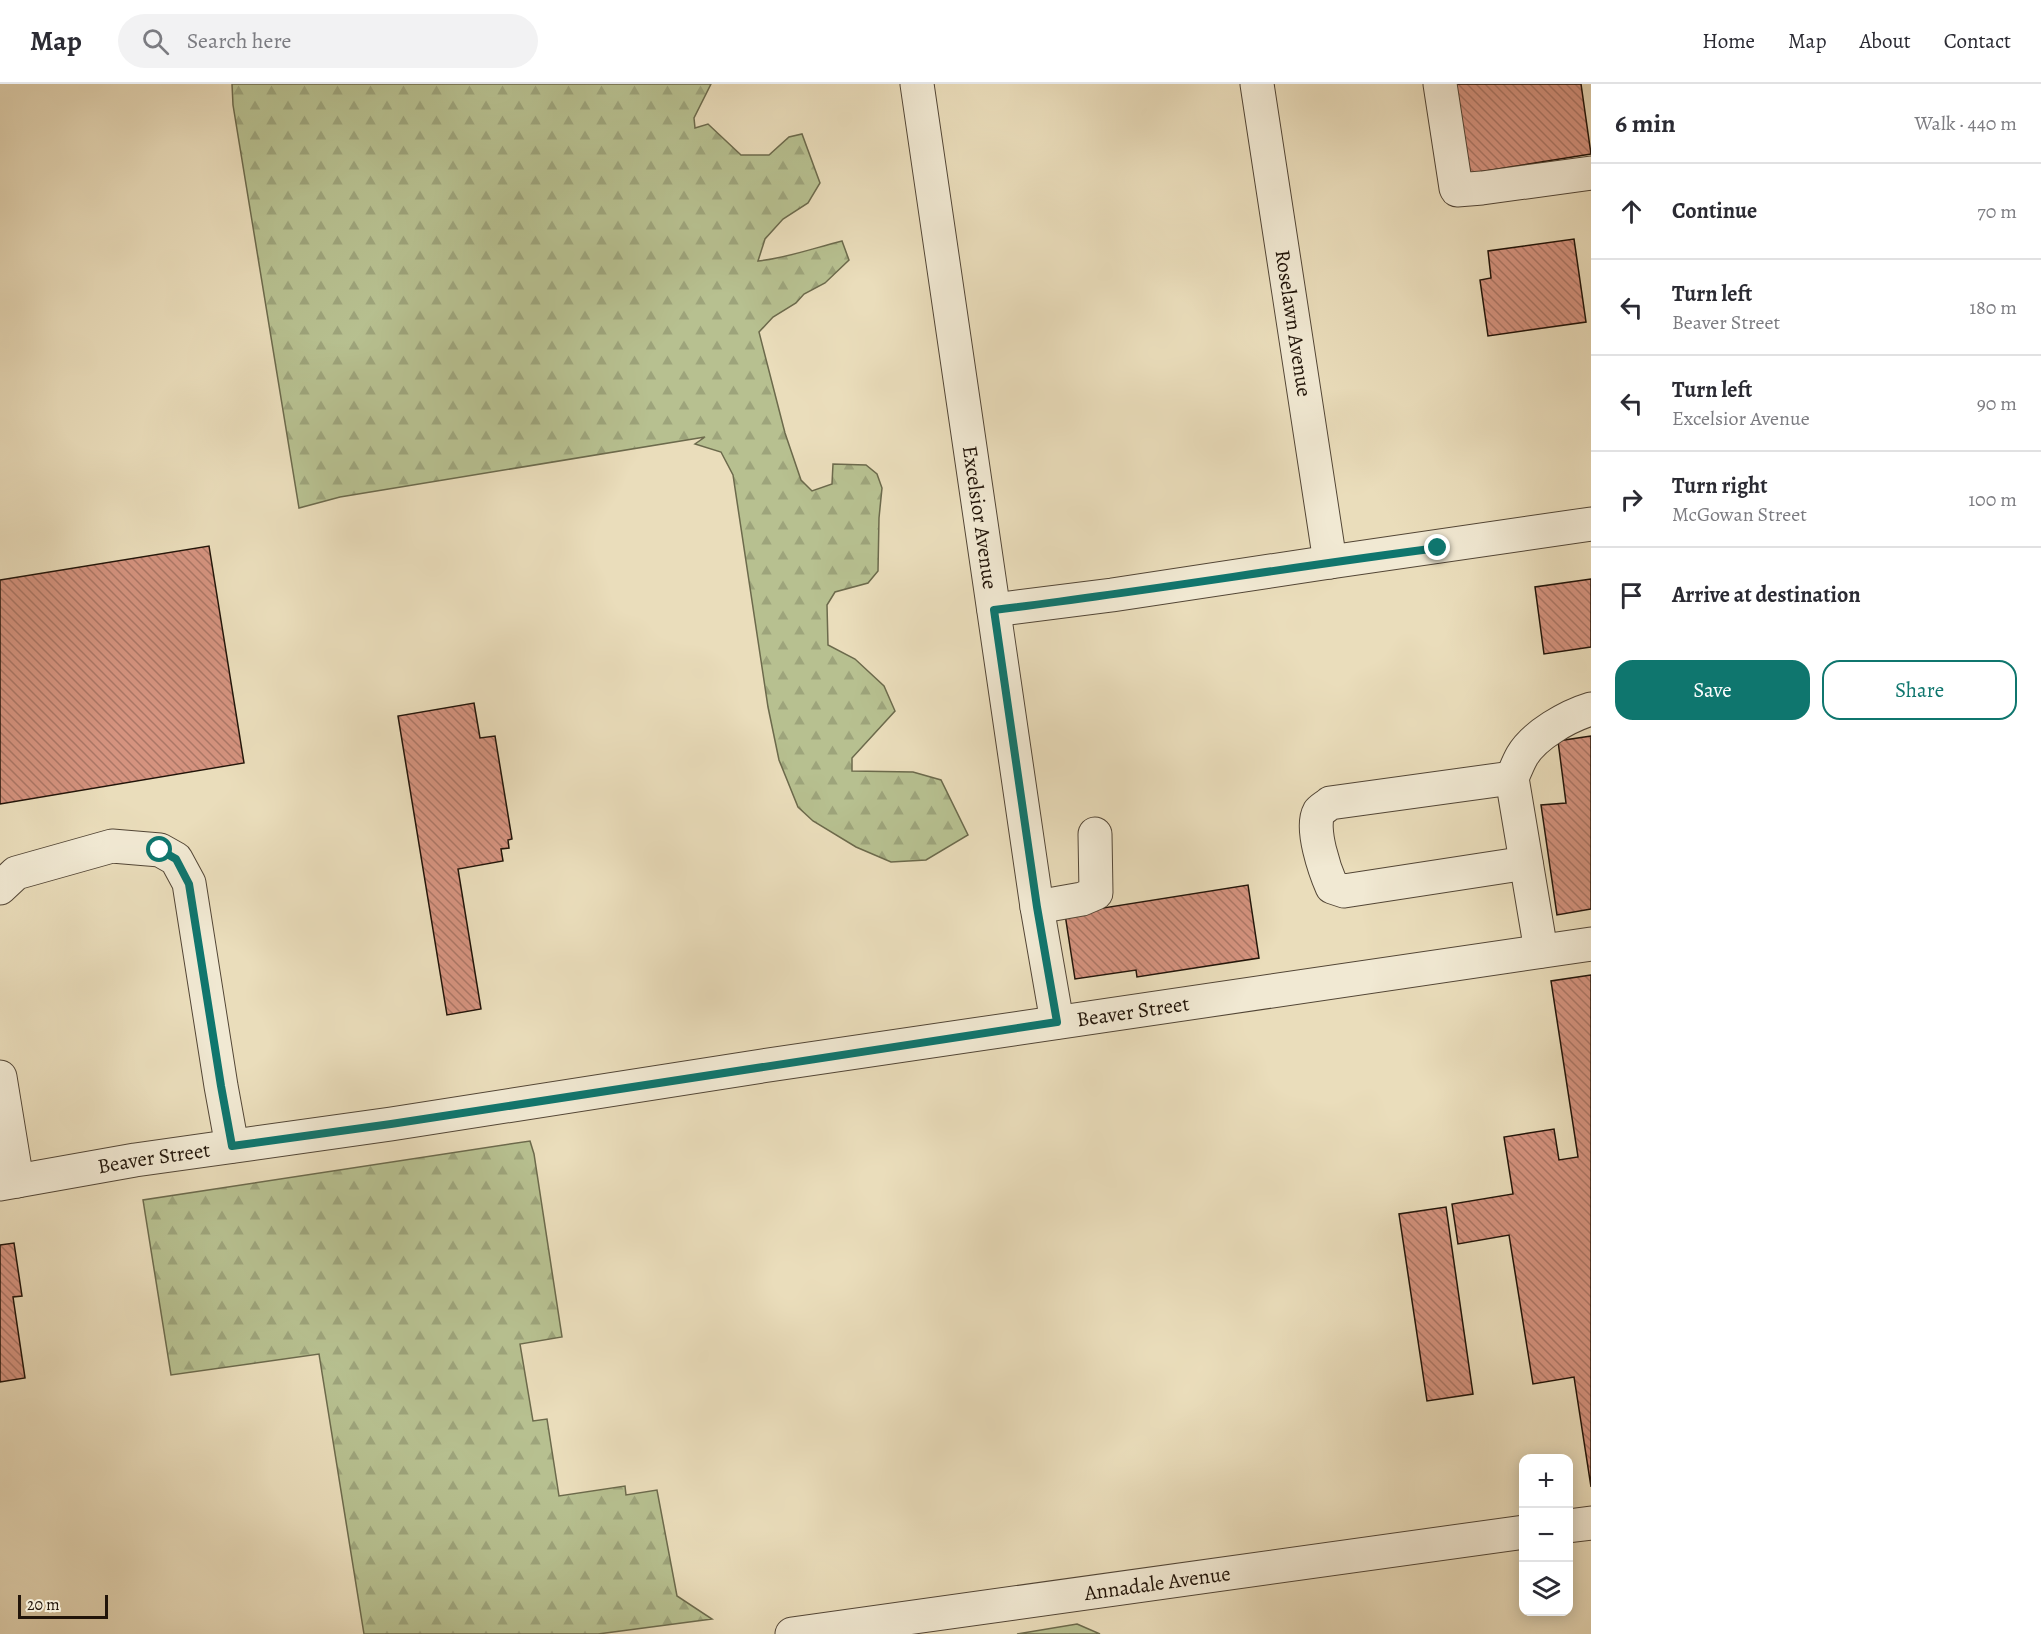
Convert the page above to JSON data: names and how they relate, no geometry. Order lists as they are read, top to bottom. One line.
{"streets":{"street":["Roselawn Avenue","Excelsior Avenue","Beaver Street","Annadale Avenue"]},"crossings":[["Excelsior Avenue","Beaver Street"]],"scale_bar":"20 m","page":{"header":"Map","search":"Search here","nav":["Home","Map","About","Contact"],"heading":["6 min","Walk · 440 m"],"list":[["Continue","70 m"],["Turn left","Beaver Street","180 m"],["Turn left","Excelsior Avenue","90 m"],["Turn right","McGowan Street","100 m"],"Arrive at destination"],"buttons":["Save","Share"],"map_buttons":["+","−"],"scale":"20 m"}}
